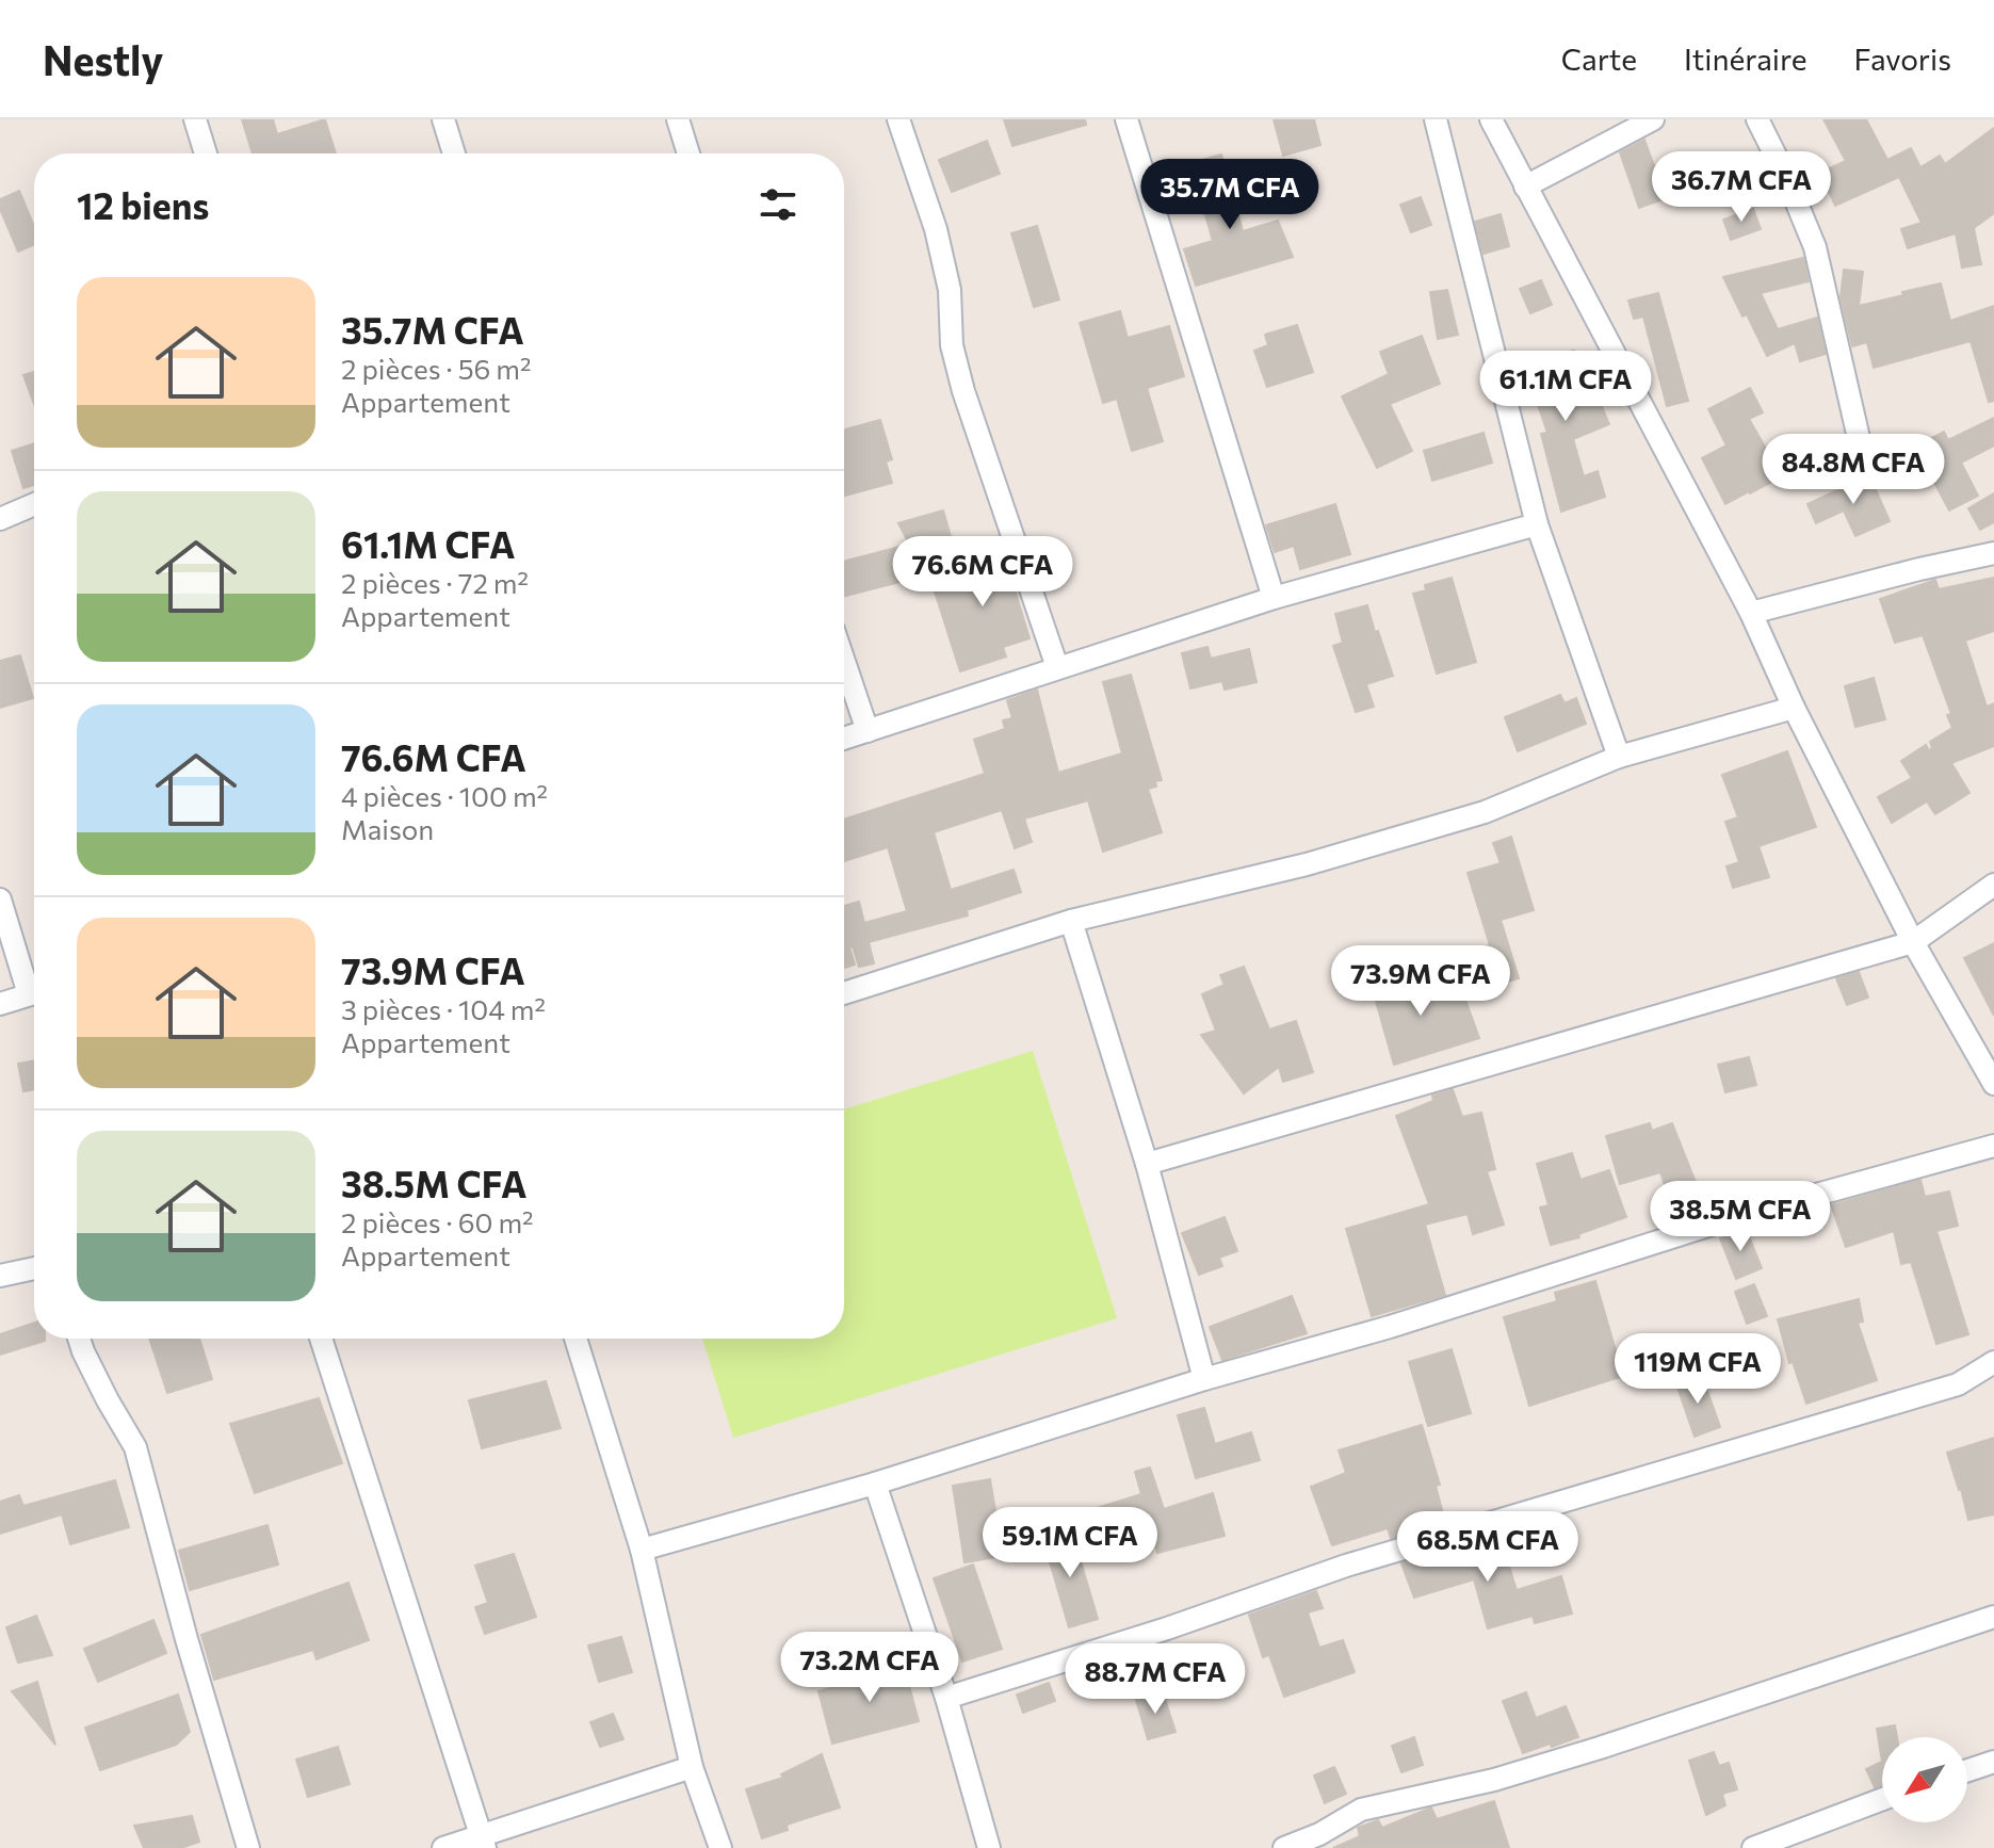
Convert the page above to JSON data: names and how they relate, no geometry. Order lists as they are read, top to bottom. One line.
{"north":"bottom left","page":{"header":"Nestly","nav":["Carte","Itinéraire","Favoris"],"price":["36.7M CFA","35.7M CFA","61.1M CFA","84.8M CFA","76.6M CFA","73.9M CFA","38.5M CFA","119M CFA","59.1M CFA","68.5M CFA","73.2M CFA","88.7M CFA"],"heading":"12 biens","list":[{"name":"35.7M CFA","note":"2 pièces · 56 m² · Appartement"},{"name":"61.1M CFA","note":"2 pièces · 72 m² · Appartement"},{"name":"76.6M CFA","note":"4 pièces · 100 m² · Maison"},{"name":"73.9M CFA","note":"3 pièces · 104 m² · Appartement"},{"name":"38.5M CFA","note":"2 pièces · 60 m² · Appartement"}]}}
